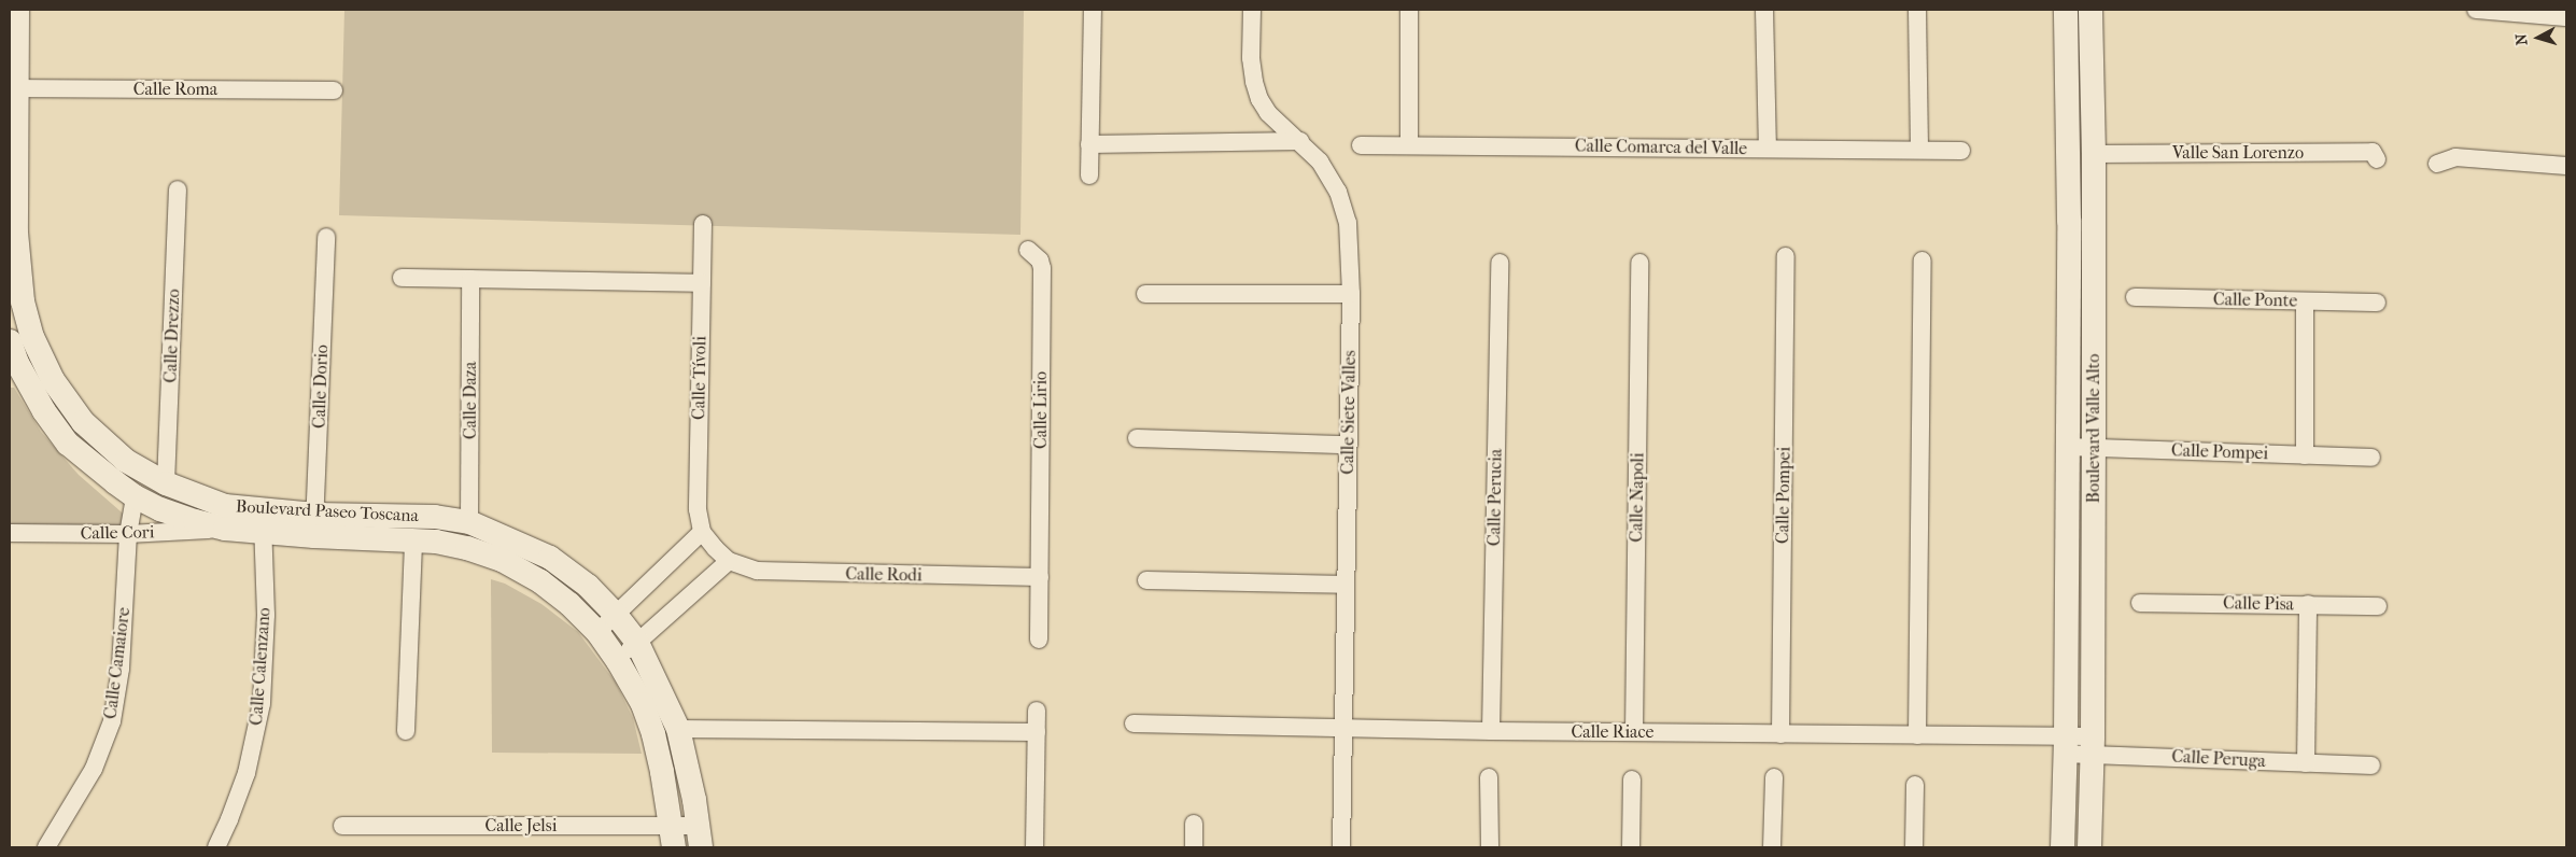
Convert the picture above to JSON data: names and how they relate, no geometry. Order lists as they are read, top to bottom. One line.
{"streets":{"street":["Calle Roma","Calle Comarca del Valle","Valle San Lorenzo","Calle Ponte","Calle Drezzo","Calle Tívoli","Calle Dorio","Calle Daza","Calle Lirio","Calle Siete Valles","Boulevard Valle Alto","Calle Pompei","Calle Perucia","Calle Napoli","Boulevard Paseo Toscana","Calle Cori","Calle Rodi","Calle Pisa","Calle Camaiore","Calle Calenzano","Calle Riace","Calle Peruga","Calle Jelsi"]},"crossings":[["Calle Roma","Boulevard Paseo Toscana"],["Valle San Lorenzo","Boulevard Valle Alto"],["Calle Drezzo","Boulevard Paseo Toscana"],["Calle Dorio","Boulevard Paseo Toscana"],["Calle Daza","Boulevard Paseo Toscana"],["Calle Lirio","Calle Rodi"],["Calle Siete Valles","Calle Riace"],["Boulevard Valle Alto","Calle Pompei"],["Boulevard Valle Alto","Calle Riace"],["Boulevard Valle Alto","Calle Peruga"],["Calle Pompei","Calle Riace"],["Calle Perucia","Calle Riace"],["Calle Napoli","Calle Riace"],["Boulevard Paseo Toscana","Calle Cori"],["Boulevard Paseo Toscana","Calle Camaiore"],["Boulevard Paseo Toscana","Calle Calenzano"],["Boulevard Paseo Toscana","Calle Jelsi"],["Calle Cori","Calle Camaiore"],["Calle Riace","Calle Peruga"]],"north":"left"}
